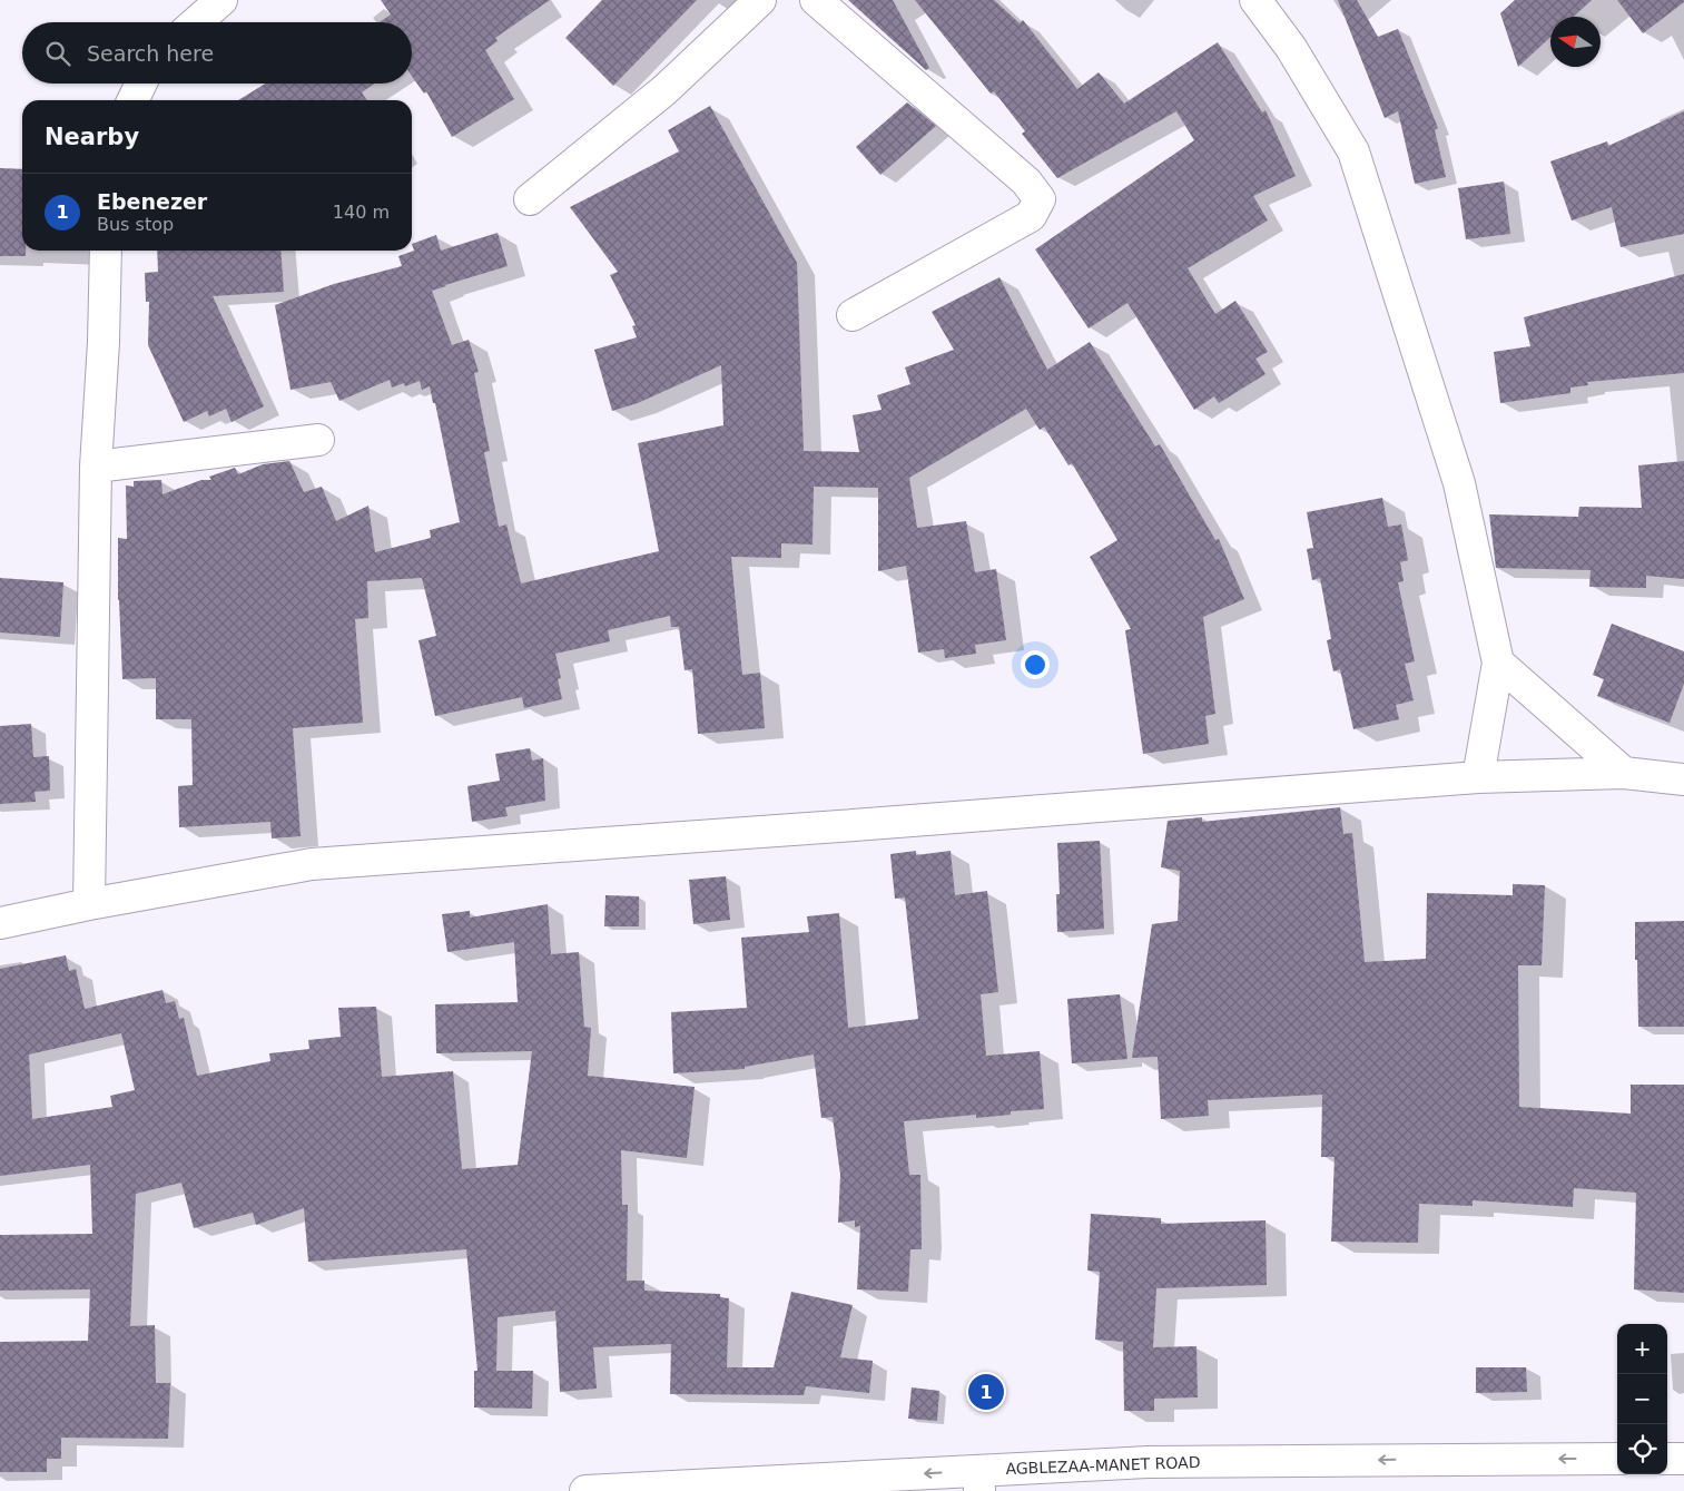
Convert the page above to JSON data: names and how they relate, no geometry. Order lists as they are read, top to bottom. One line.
{"streets":{"street":["AGBLEZAA-MANET ROAD"]},"one_way":["AGBLEZAA-MANET ROAD"],"north":"left","page":{"search":"Search here","heading":"Nearby","list":[{"mark":"1","name":"Ebenezer","note":"Bus stop","value":"140 m"}],"map_buttons":["+","−"],"pins":"1"}}
